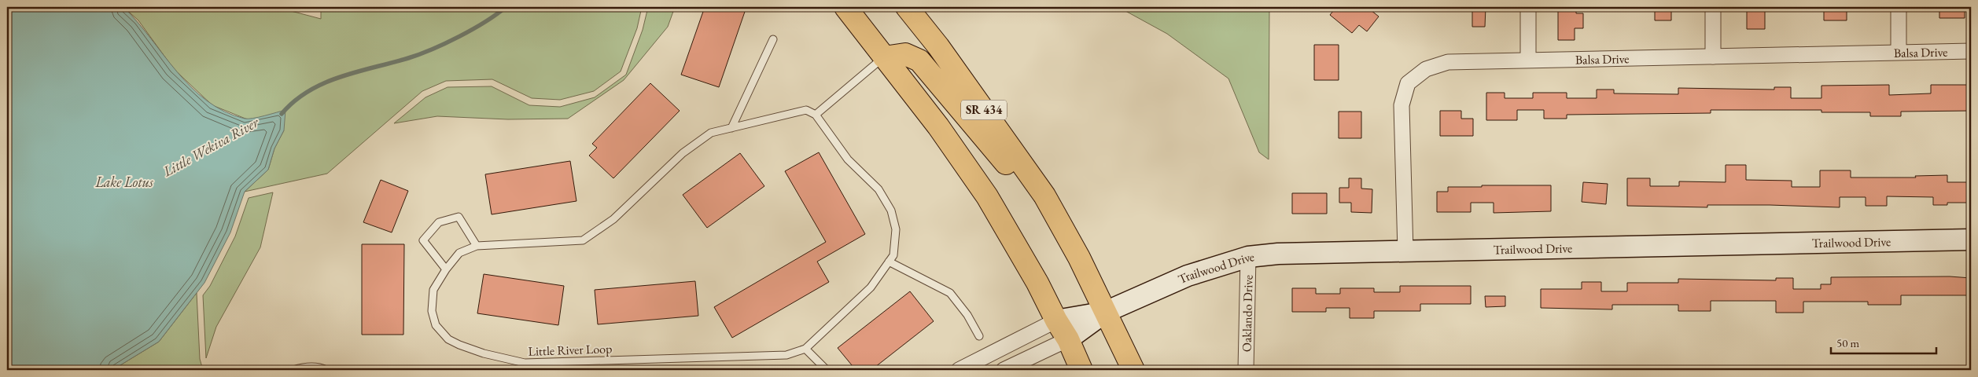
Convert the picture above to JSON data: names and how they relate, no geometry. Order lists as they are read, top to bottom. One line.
{"streets":{"main road":["SR 434"],"street":["Balsa Drive","Trailwood Drive","Oaklando Drive"],"lane":["Little River Loop"]},"crossings":[["Balsa Drive","Trailwood Drive"],["SR 434","Trailwood Drive"],["Trailwood Drive","Oaklando Drive"]],"water":["Little Wekiva River","Lake Lotus"],"scale_bar":"50 m"}
